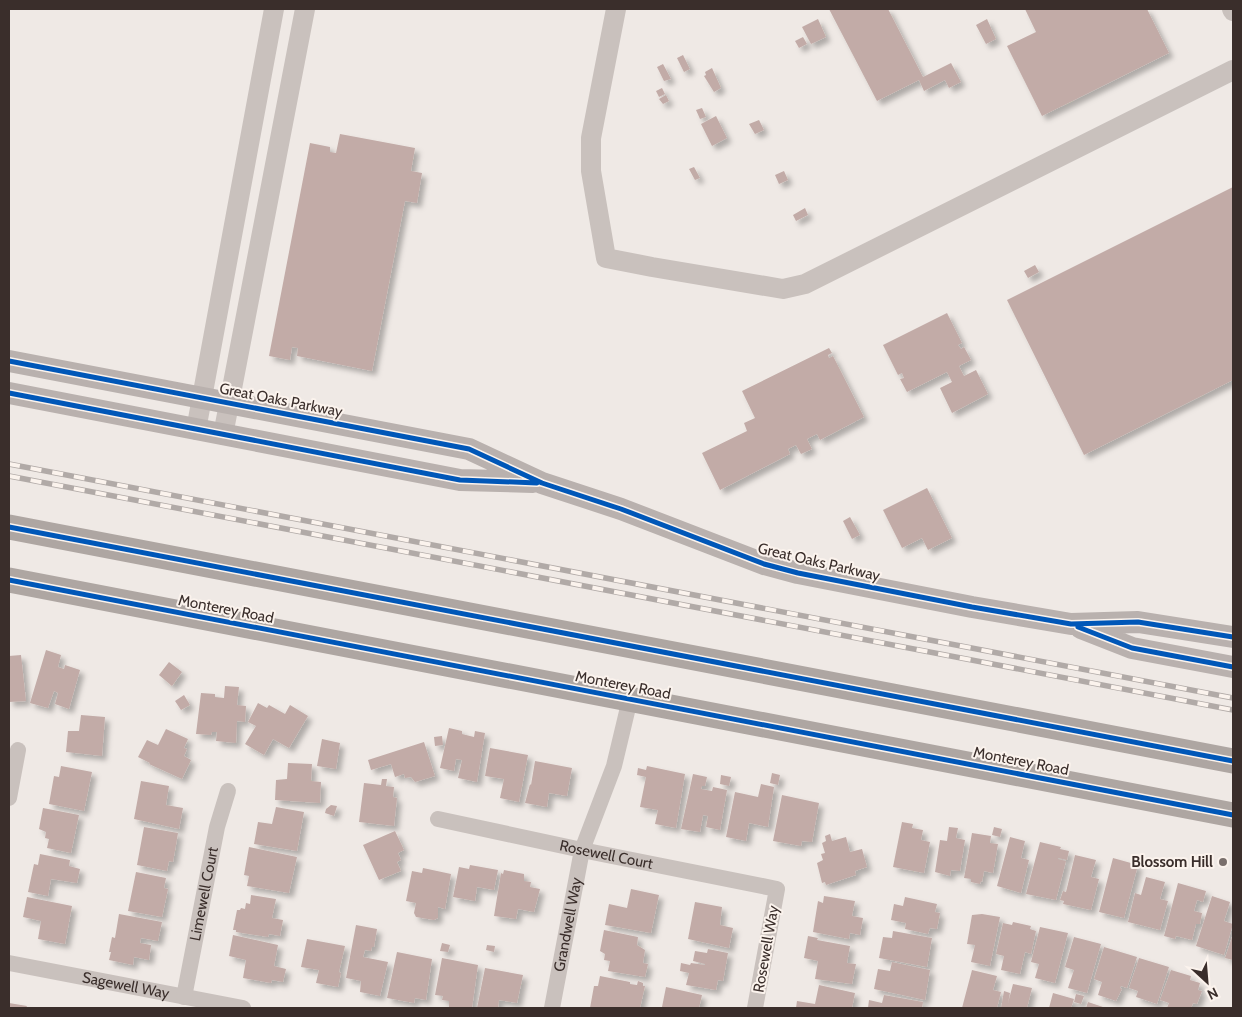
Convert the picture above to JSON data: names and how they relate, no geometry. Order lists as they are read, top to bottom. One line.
{"streets":{"main road":["Great Oaks Parkway","Monterey Road"],"street":["Rosewell Court","Limewell Court","Grandwell Way","Rosewell Way","Sagewell Way"]},"crossings":[["Monterey Road","Grandwell Way"],["Rosewell Court","Grandwell Way"],["Rosewell Court","Rosewell Way"],["Limewell Court","Sagewell Way"]],"places":["Blossom Hill"],"north":"bottom right"}
